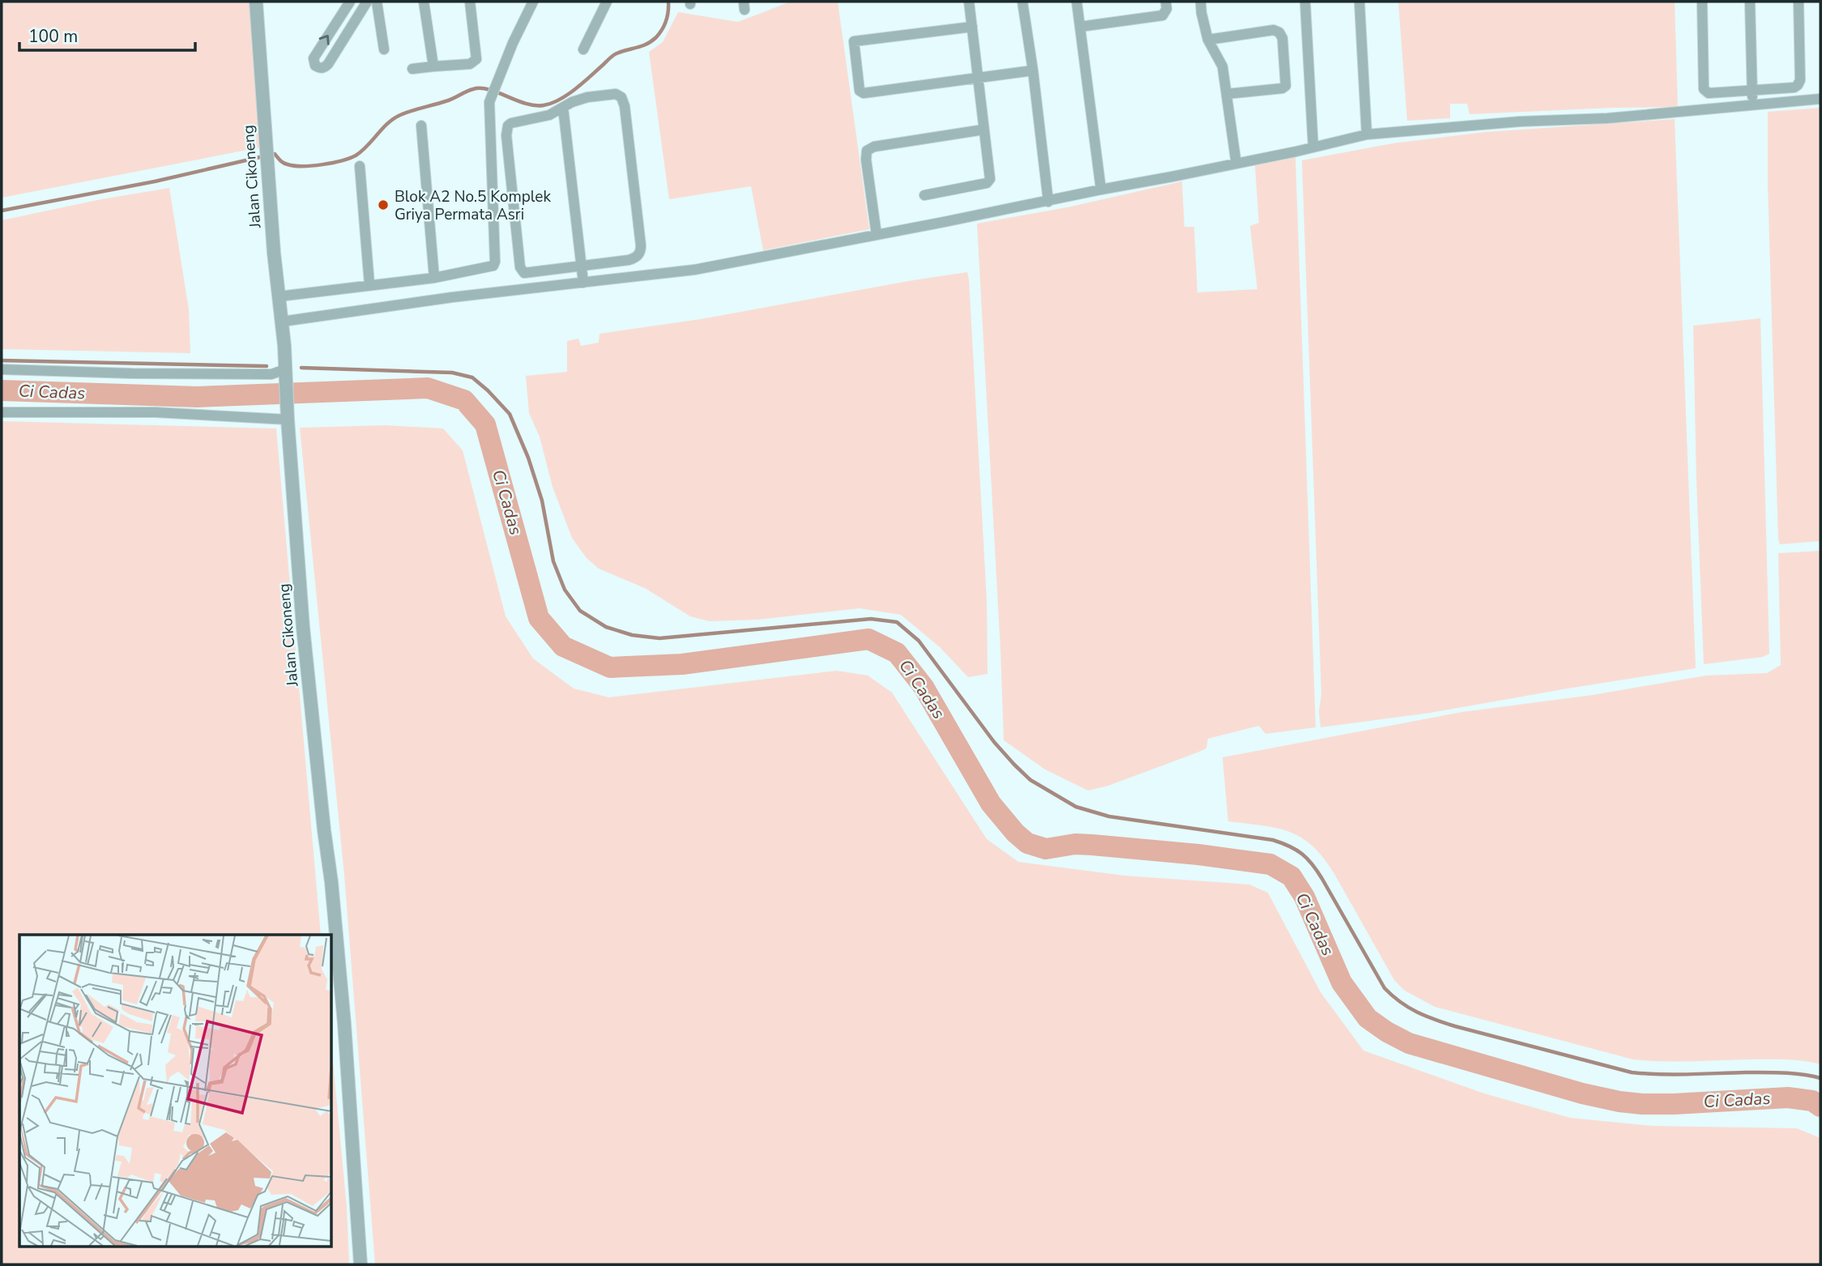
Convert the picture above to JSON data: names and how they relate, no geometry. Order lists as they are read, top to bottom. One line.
{"streets":{"street":["Jalan Cikoneng"]},"water":["Ci Cadas"],"places":["Blok A2 No.5 Komplek Griya Permata Asri"],"scale_bar":"100 m"}
